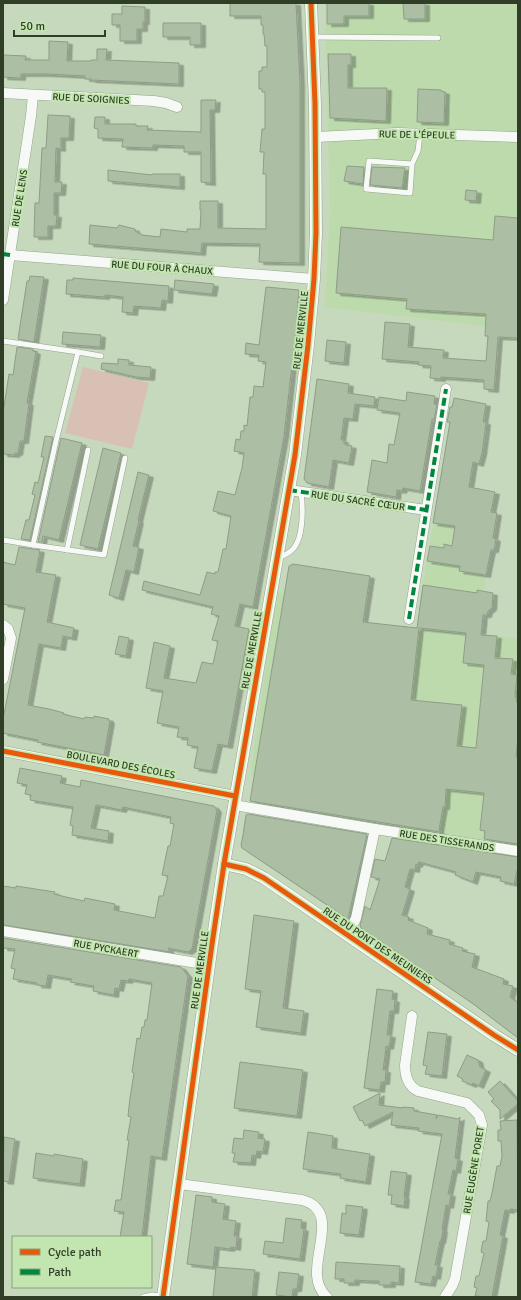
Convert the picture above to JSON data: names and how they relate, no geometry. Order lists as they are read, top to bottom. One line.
{"streets":{"street":["RUE DE SOIGNIES","RUE DE L'ÉPEULE","RUE DE LENS","RUE DU FOUR À CHAUX","RUE DE MERVILLE","RUE DU SACRÉ CŒUR","BOULEVARD DES ÉCOLES","RUE DES TISSERANDS","RUE DU PONT DES MEUNIERS","RUE PYCKAERT","RUE EUGÈNE PORET"]},"crossings":[["RUE DE SOIGNIES","RUE DE LENS"],["RUE DE L'ÉPEULE","RUE DE MERVILLE"],["RUE DE LENS","RUE DU FOUR À CHAUX"],["RUE DU FOUR À CHAUX","RUE DE MERVILLE"],["RUE DE MERVILLE","RUE DU SACRÉ CŒUR"],["RUE DE MERVILLE","BOULEVARD DES ÉCOLES"],["RUE DE MERVILLE","RUE DES TISSERANDS"],["RUE DE MERVILLE","RUE DU PONT DES MEUNIERS"],["RUE DE MERVILLE","RUE PYCKAERT"],["BOULEVARD DES ÉCOLES","RUE DES TISSERANDS"]],"legend":["Cycle path","Path"],"scale_bar":"50 m"}
